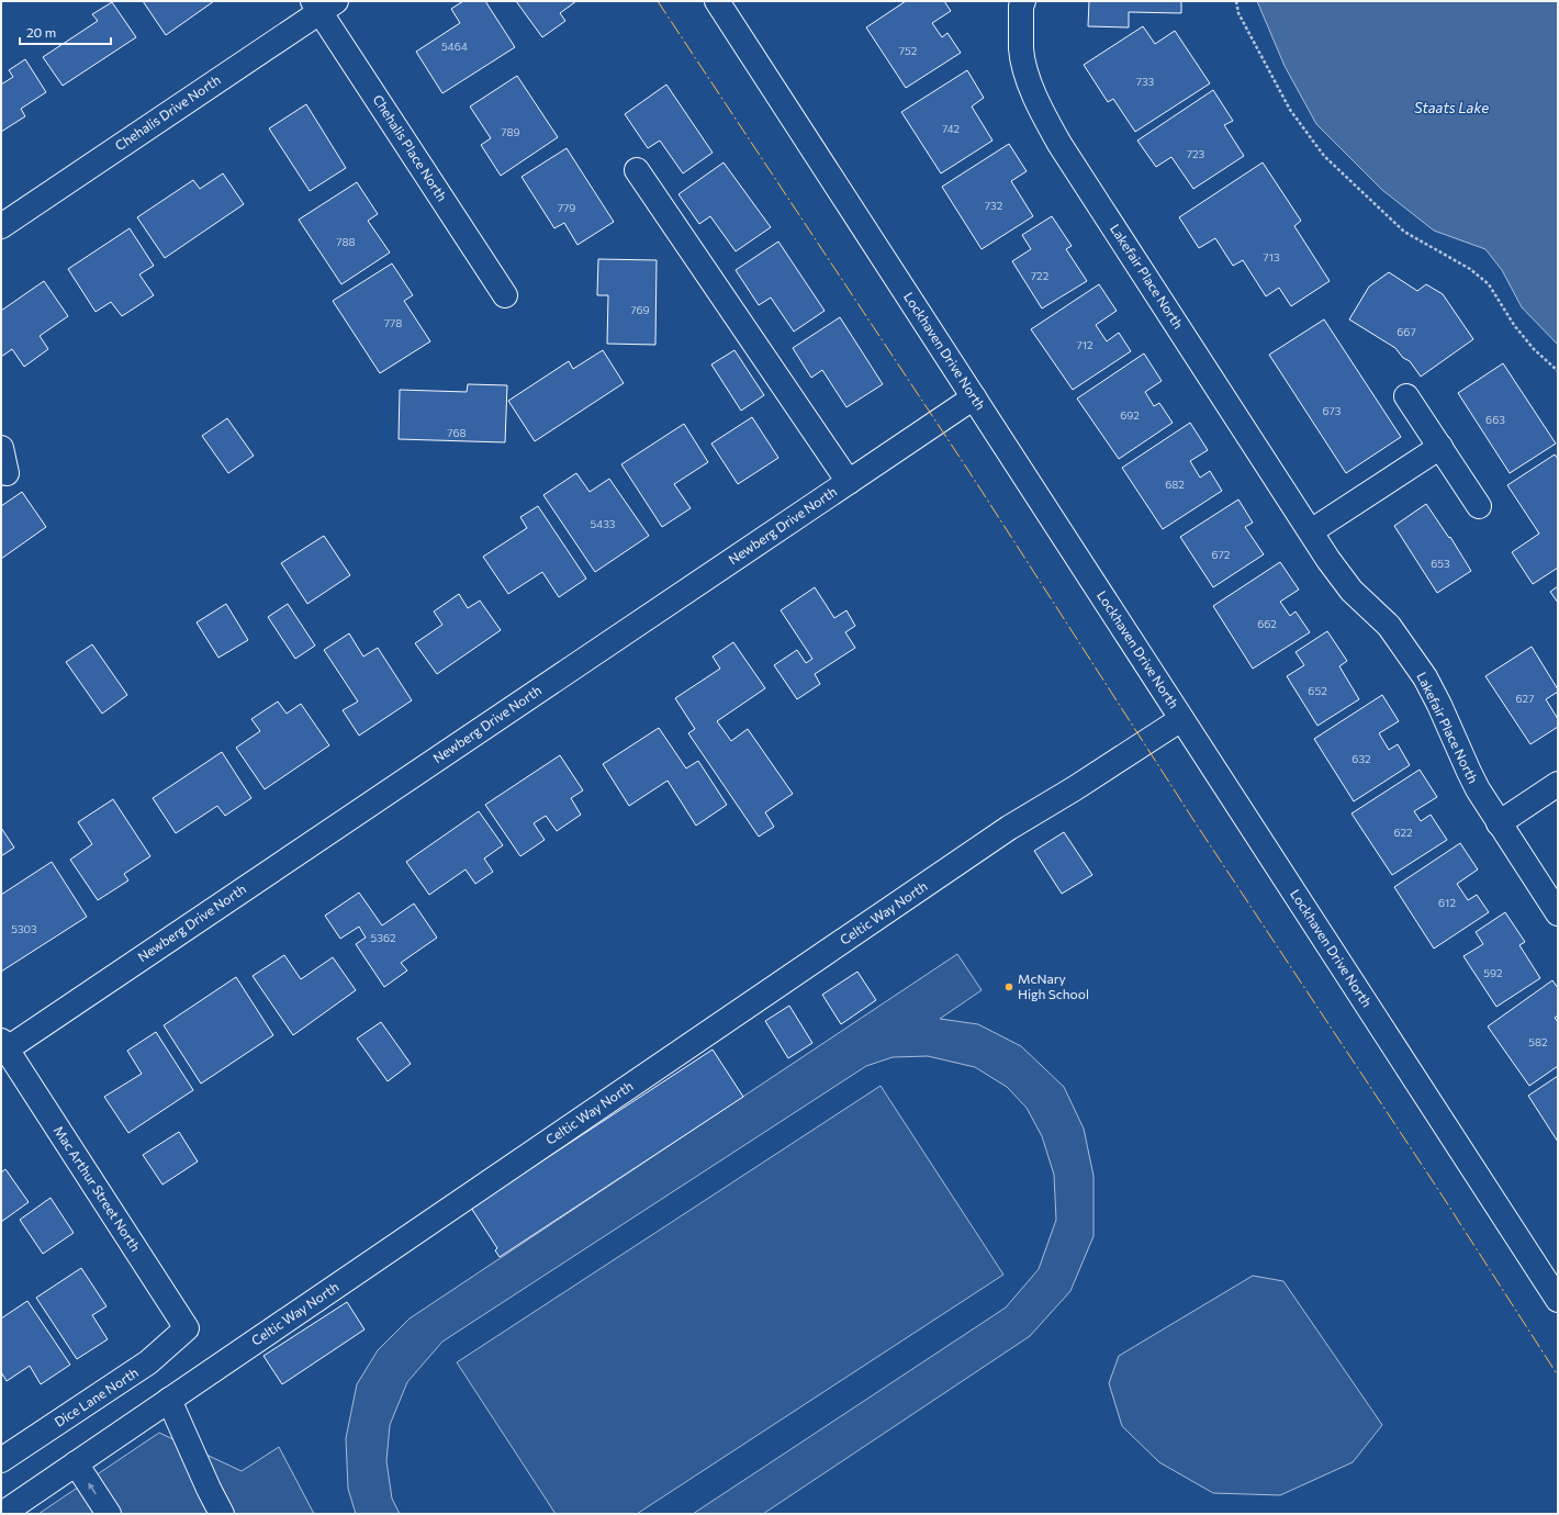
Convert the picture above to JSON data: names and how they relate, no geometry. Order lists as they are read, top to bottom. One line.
{"streets":{"street":["Chehalis Drive North","Chehalis Place North","Lakefair Place North","Lockhaven Drive North","Newberg Drive North","Celtic Way North","Mac Arthur Street North","Dice Lane North"]},"crossings":[["Chehalis Drive North","Chehalis Place North"],["Lockhaven Drive North","Newberg Drive North"],["Lockhaven Drive North","Celtic Way North"],["Newberg Drive North","Mac Arthur Street North"],["Mac Arthur Street North","Dice Lane North"]],"water":["Staats Lake"],"places":["McNary High School"],"house_numbers":["5464","752","733","742","789","723","732","779","788","713","722","769","778","667","712","673","692","663","768","682","5433","672","653","662","652","627","632","622","612","5303","5362","592","582"],"scale_bar":"20 m"}
